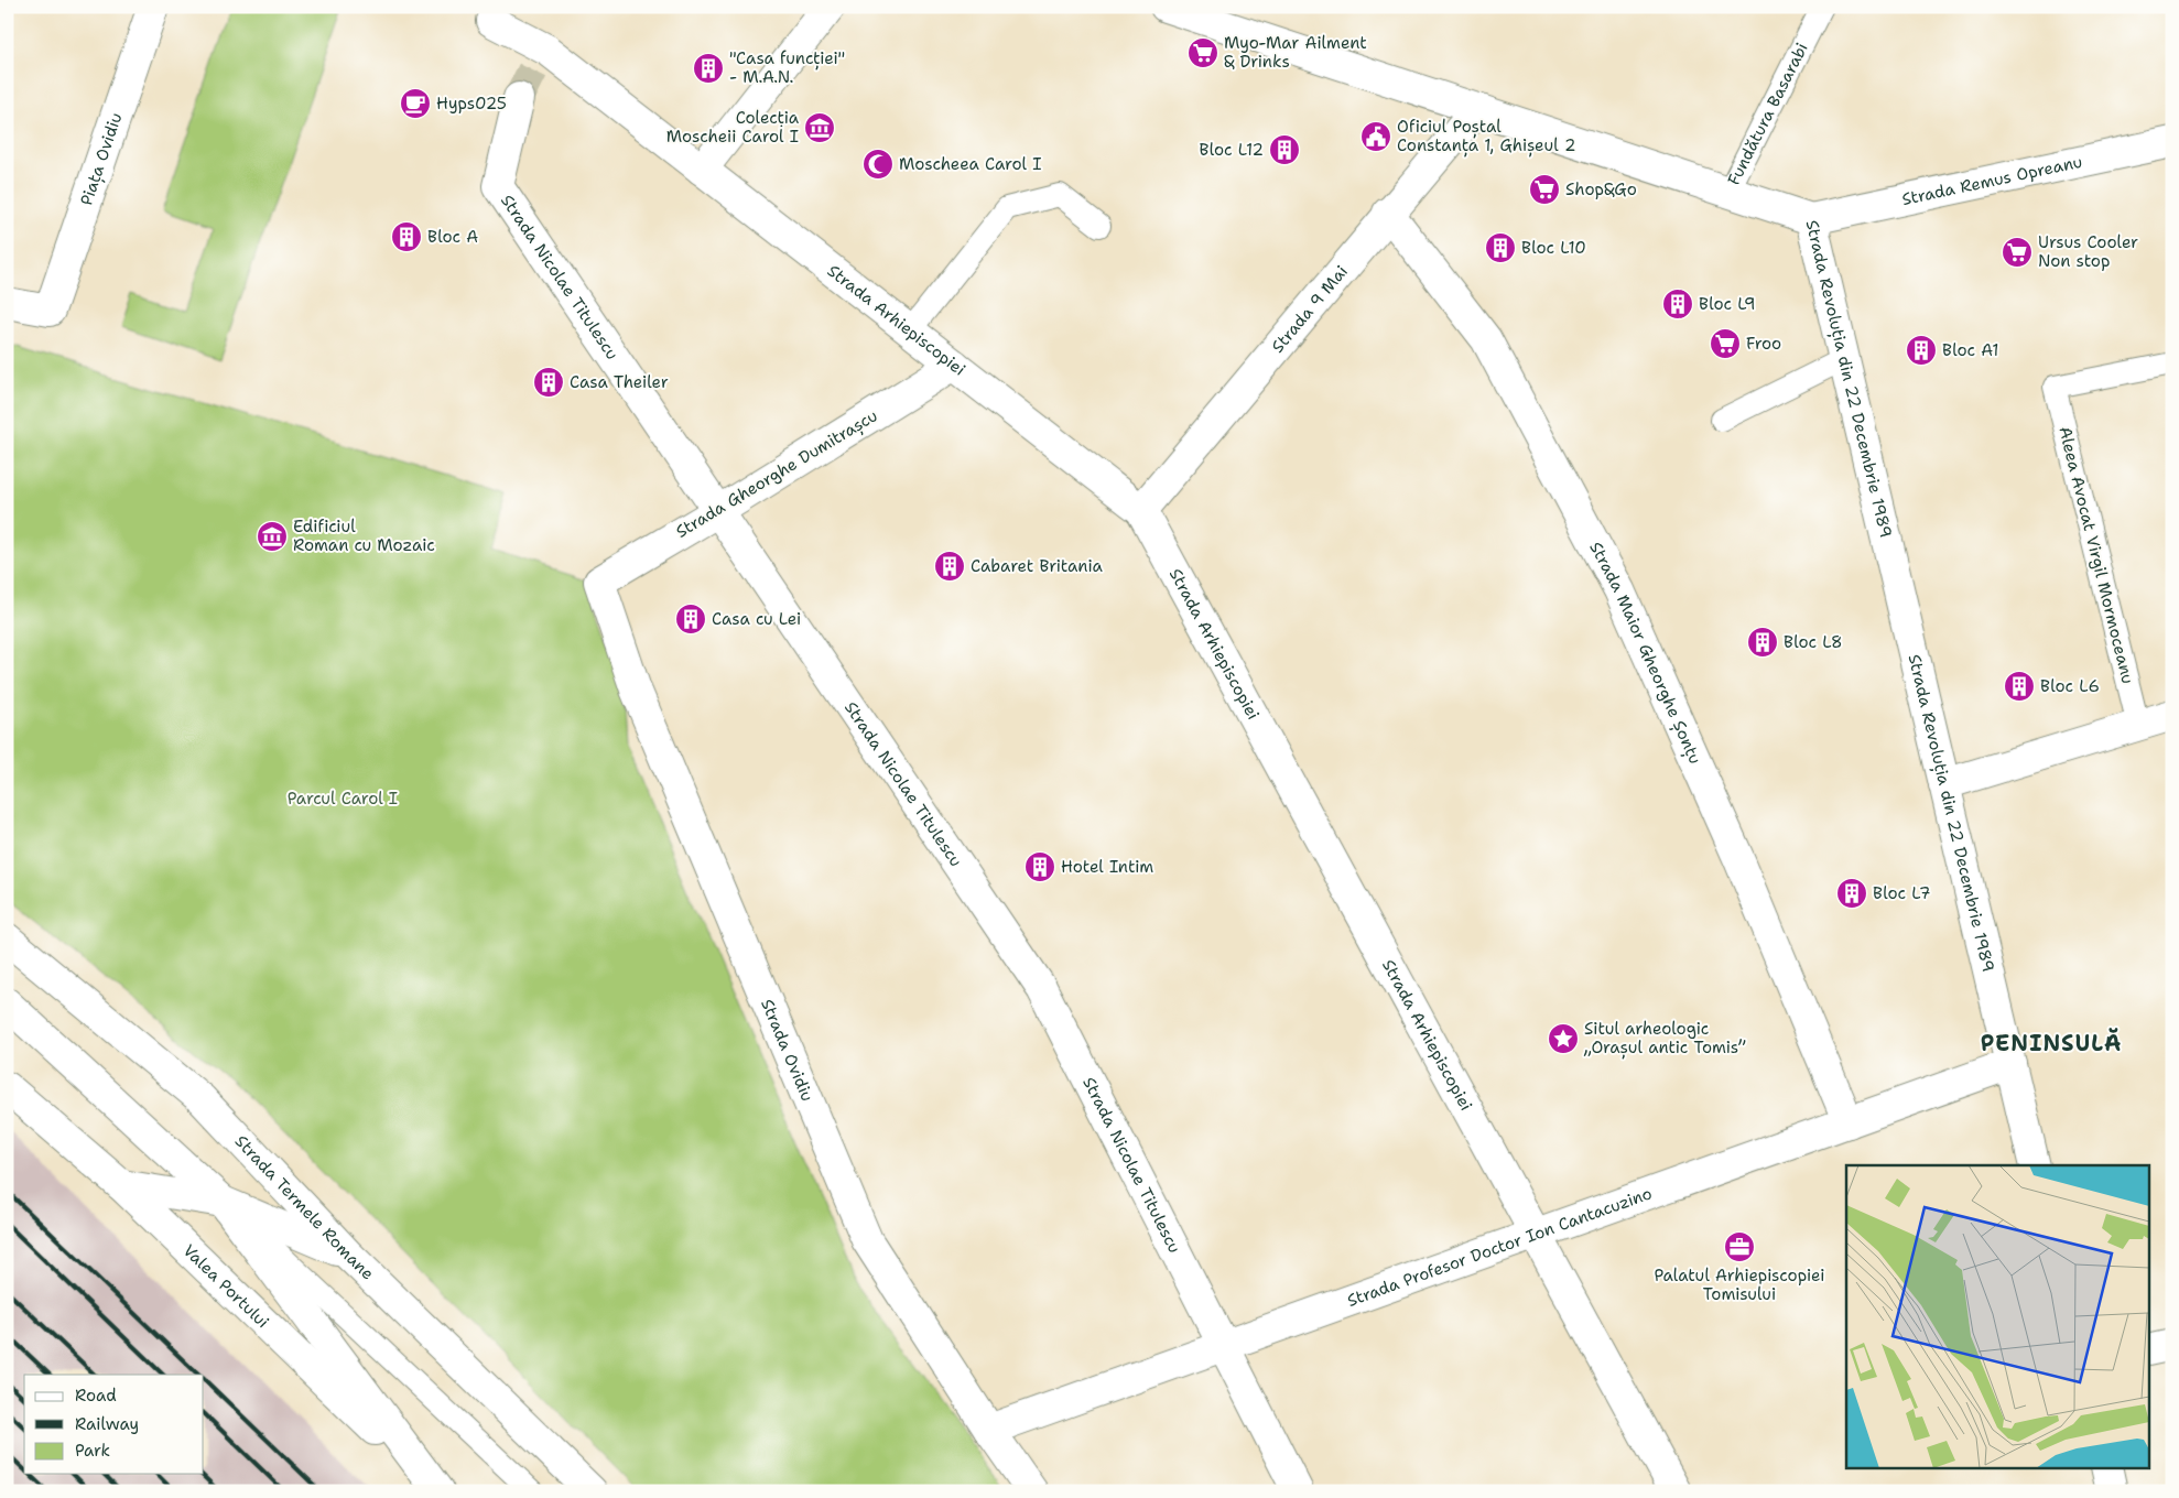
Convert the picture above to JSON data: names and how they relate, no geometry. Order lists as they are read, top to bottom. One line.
{"streets":{"street":["Piața Ovidiu","Strada Remus Opreanu","Strada Nicolae Titulescu","Strada 9 Mai","Strada Arhiepiscopiei","Strada Revoluția din 22 Decembrie 1989","Strada Gheorghe Dumitrașcu","Strada Maior Gheorghe Șonțu","Strada Ovidiu","Strada Termele Romane","Strada Profesor Doctor Ion Cantacuzino","Valea Portului"],"lane":["Fundătura Basarabi","Aleea Avocat Virgil Mormoceanu"]},"crossings":[["Fundătura Basarabi","Strada Revoluția din 22 Decembrie 1989"],["Strada Remus Opreanu","Strada Revoluția din 22 Decembrie 1989"],["Strada Nicolae Titulescu","Strada Gheorghe Dumitrașcu"],["Strada Nicolae Titulescu","Strada Profesor Doctor Ion Cantacuzino"],["Strada 9 Mai","Strada Arhiepiscopiei"],["Strada 9 Mai","Strada Revoluția din 22 Decembrie 1989"],["Strada 9 Mai","Strada Maior Gheorghe Șonțu"],["Strada Arhiepiscopiei","Strada Gheorghe Dumitrașcu"],["Strada Arhiepiscopiei","Strada Profesor Doctor Ion Cantacuzino"],["Strada Revoluția din 22 Decembrie 1989","Strada Profesor Doctor Ion Cantacuzino"],["Strada Gheorghe Dumitrașcu","Strada Ovidiu"],["Strada Maior Gheorghe Șonțu","Strada Profesor Doctor Ion Cantacuzino"],["Strada Ovidiu","Strada Profesor Doctor Ion Cantacuzino"]],"districts":["PENINSULĂ"],"parks":["Parcul Carol I"],"places":{"supermarket":["Myo-Mar Ailment & Drinks","Shop&Go","Ursus Cooler Non stop","Froo"],"building":["\"Casa funcției\" - M.A.N.","Bloc L12","Bloc A","Bloc L10","Bloc L9","Bloc A1","Casa Theiler","Cabaret Britania","Casa cu Lei","Bloc L8","Bloc L6","Hotel Intim","Bloc L7"],"cafe":["Hyps025"],"museum":["Colecția Moscheii Carol I","Edificiul Roman cu Mozaic"],"public building":["Oficiul Poștal Constanța 1, Ghișeul 2"],"mosque":["Moscheea Carol I"],"place":["Situl arheologic „Orașul antic Tomis”"],"office":["Palatul Arhiepiscopiei Tomisului"]},"legend":["Road","Railway","Park"]}
